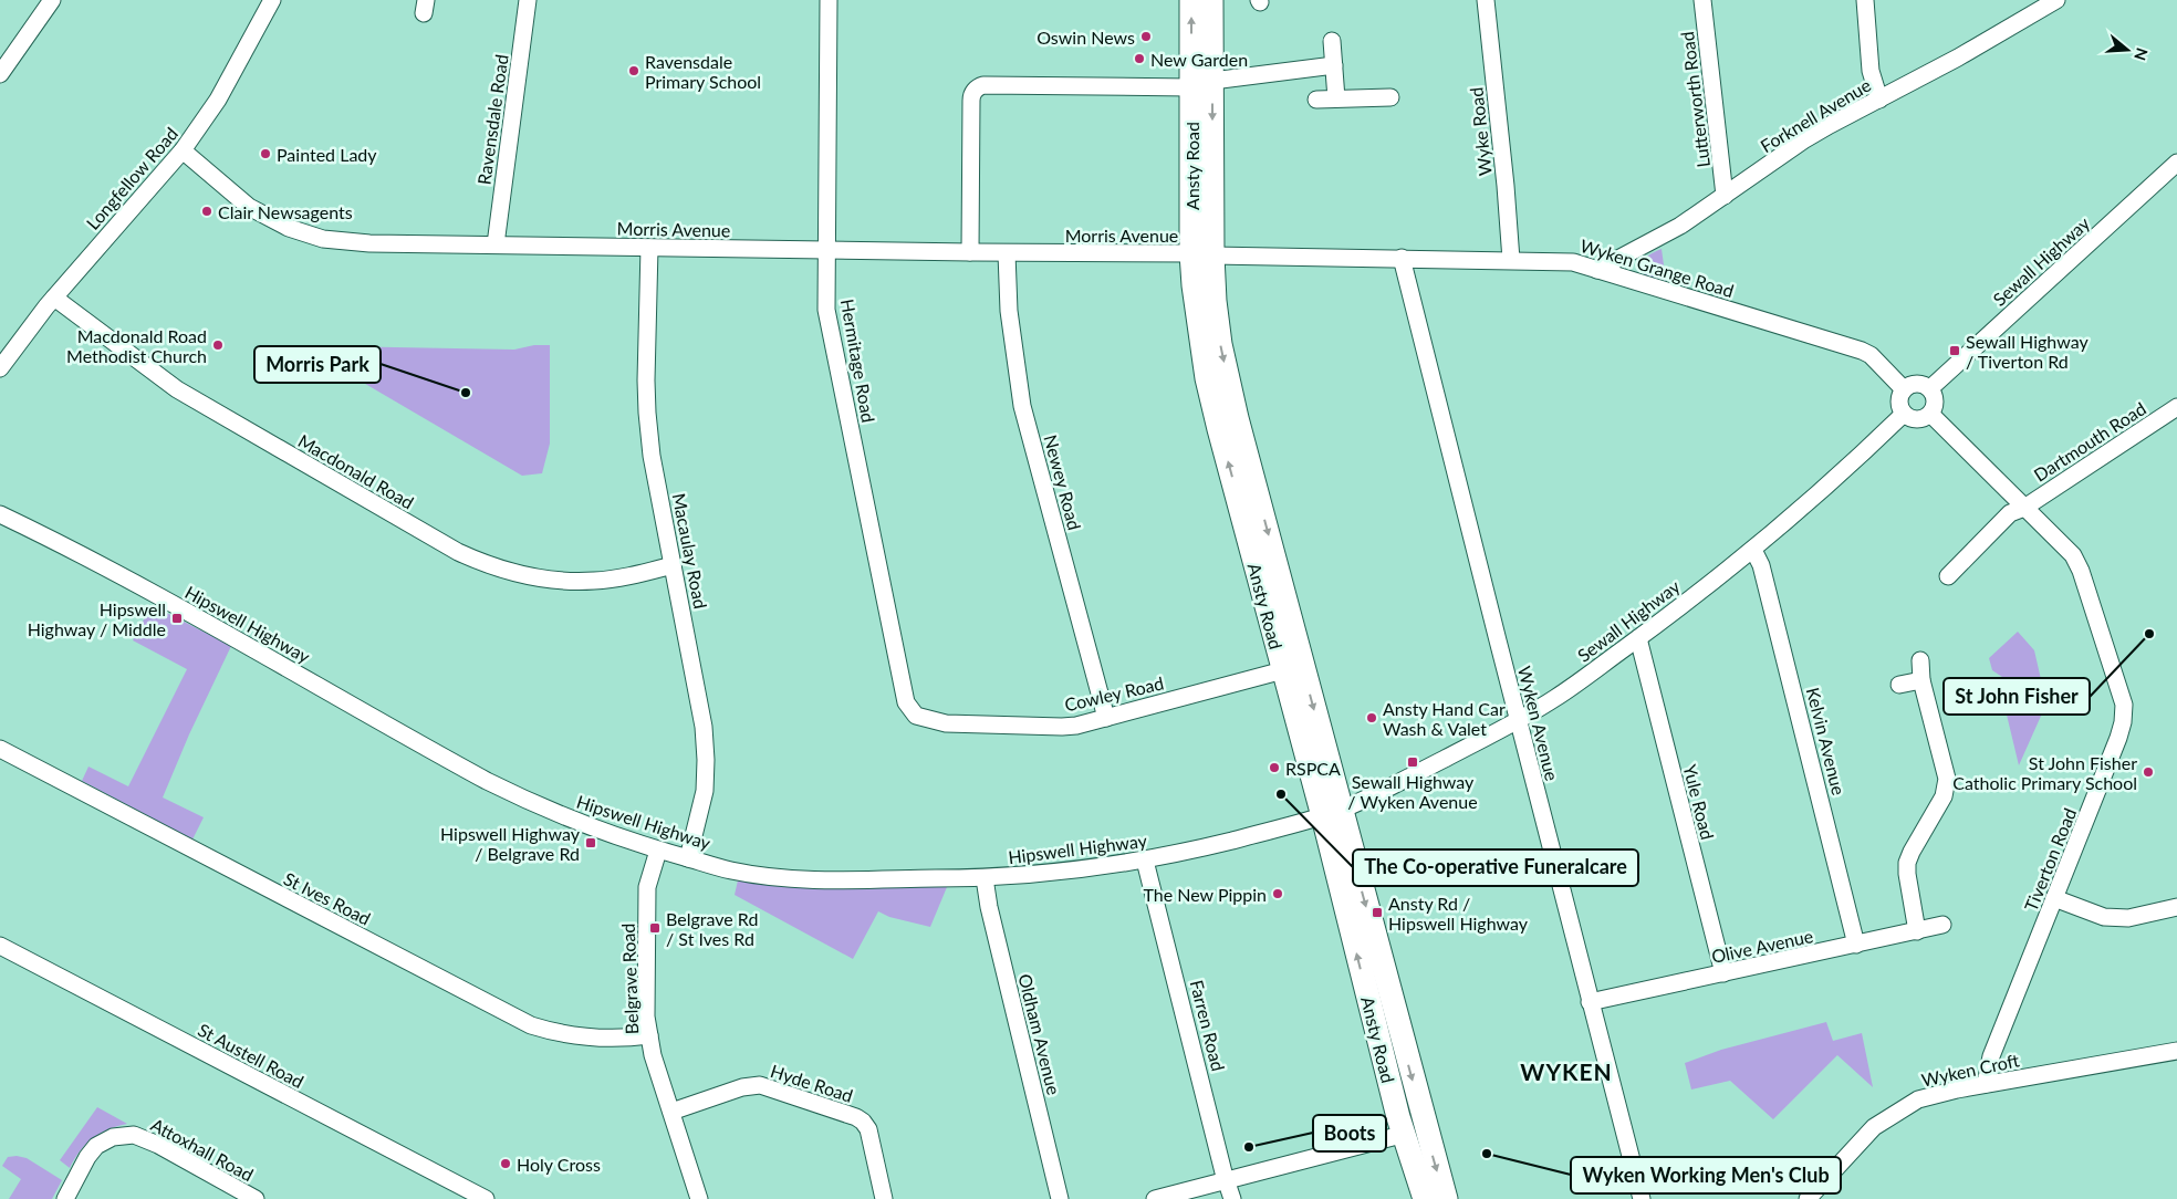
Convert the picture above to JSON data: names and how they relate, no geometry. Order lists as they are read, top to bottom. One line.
{"streets":{"highway":["Ansty Road"],"street":["Lutterworth Road","Forknell Avenue","Ravensdale Road","Wyke Road","Longfellow Road","Morris Avenue","Sewall Highway","Wyken Grange Road","Hermitage Road","Dartmouth Road","Macdonald Road","Newey Road","Macaulay Road","Hipswell Highway","Cowley Road","Wyken Avenue","Kelvin Avenue","Yule Road","Tiverton Road","St Ives Road","Olive Avenue","Belgrave Road","Farren Road","Oldham Avenue","St Austell Road","Wyken Croft","Hyde Road","Attoxhall Road"]},"crossings":[["Lutterworth Road","Forknell Avenue"],["Forknell Avenue","Wyken Grange Road"],["Ravensdale Road","Morris Avenue"],["Wyke Road","Wyken Grange Road"],["Ansty Road","Morris Avenue"],["Ansty Road","Sewall Highway"],["Ansty Road","Wyken Grange Road"],["Ansty Road","Hipswell Highway"],["Ansty Road","Cowley Road"],["Longfellow Road","Morris Avenue"],["Longfellow Road","Macdonald Road"],["Morris Avenue","Wyken Grange Road"],["Morris Avenue","Hermitage Road"],["Morris Avenue","Newey Road"],["Morris Avenue","Macaulay Road"],["Sewall Highway","Wyken Grange Road"],["Sewall Highway","Hipswell Highway"],["Sewall Highway","Wyken Avenue"],["Sewall Highway","Kelvin Avenue"],["Sewall Highway","Yule Road"],["Sewall Highway","Tiverton Road"],["Wyken Grange Road","Wyken Avenue"],["Wyken Grange Road","Tiverton Road"],["Hermitage Road","Cowley Road"],["Dartmouth Road","Tiverton Road"],["Macdonald Road","Macaulay Road"],["Newey Road","Cowley Road"],["Macaulay Road","Hipswell Highway"],["Hipswell Highway","Belgrave Road"],["Hipswell Highway","Farren Road"],["Hipswell Highway","Oldham Avenue"],["Wyken Avenue","Olive Avenue"],["Kelvin Avenue","Olive Avenue"],["Yule Road","Olive Avenue"],["Tiverton Road","Wyken Croft"],["St Ives Road","Belgrave Road"],["Belgrave Road","Hyde Road"]],"districts":["WYKEN"],"places":{"other":["Oswin News","New Garden","Ravensdale Primary School","Painted Lady","Clair Newsagents","Macdonald Road Methodist Church","Morris Park","St John Fisher","Ansty Hand Car Wash & Valet","RSPCA","St John Fisher Catholic Primary School","The Co-operative Funeralcare","The New Pippin","Boots","Wyken Working Men's Club","Holy Cross"],"transit":["Sewall Highway / Tiverton Rd","Hipswell Highway / Middle","Sewall Highway / Wyken Avenue","Hipswell Highway / Belgrave Rd","Ansty Rd / Hipswell Highway","Belgrave Rd / St Ives Rd"]},"north":"right"}
